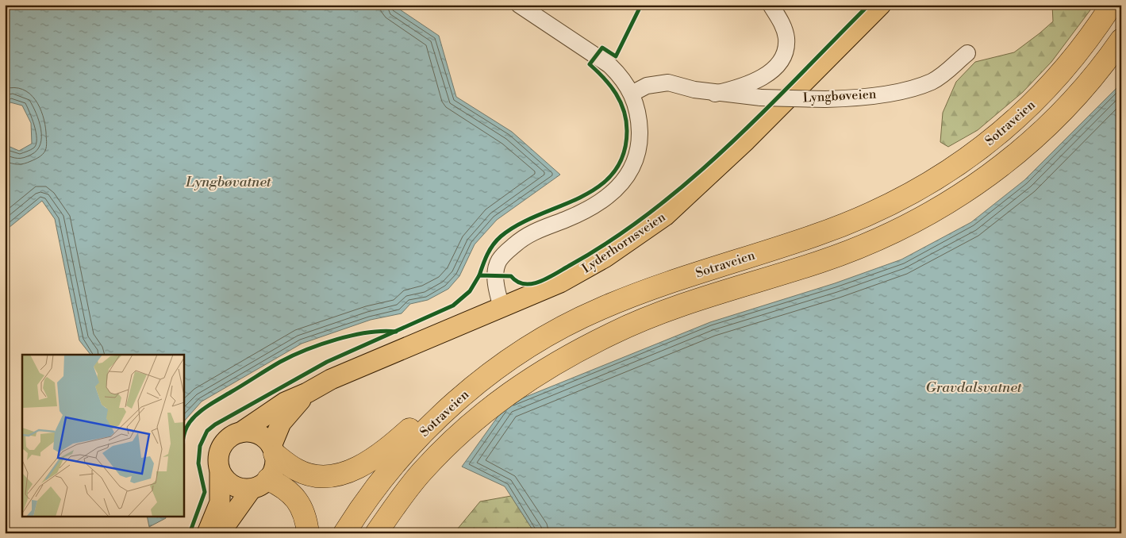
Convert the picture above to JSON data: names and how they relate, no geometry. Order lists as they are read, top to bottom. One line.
{"streets":{"highway":["Sotraveien"],"main road":["Lyderhornsveien"],"street":["Lyngbøveien"]},"water":["Lyngbøvatnet","Gravdalsvatnet"]}
